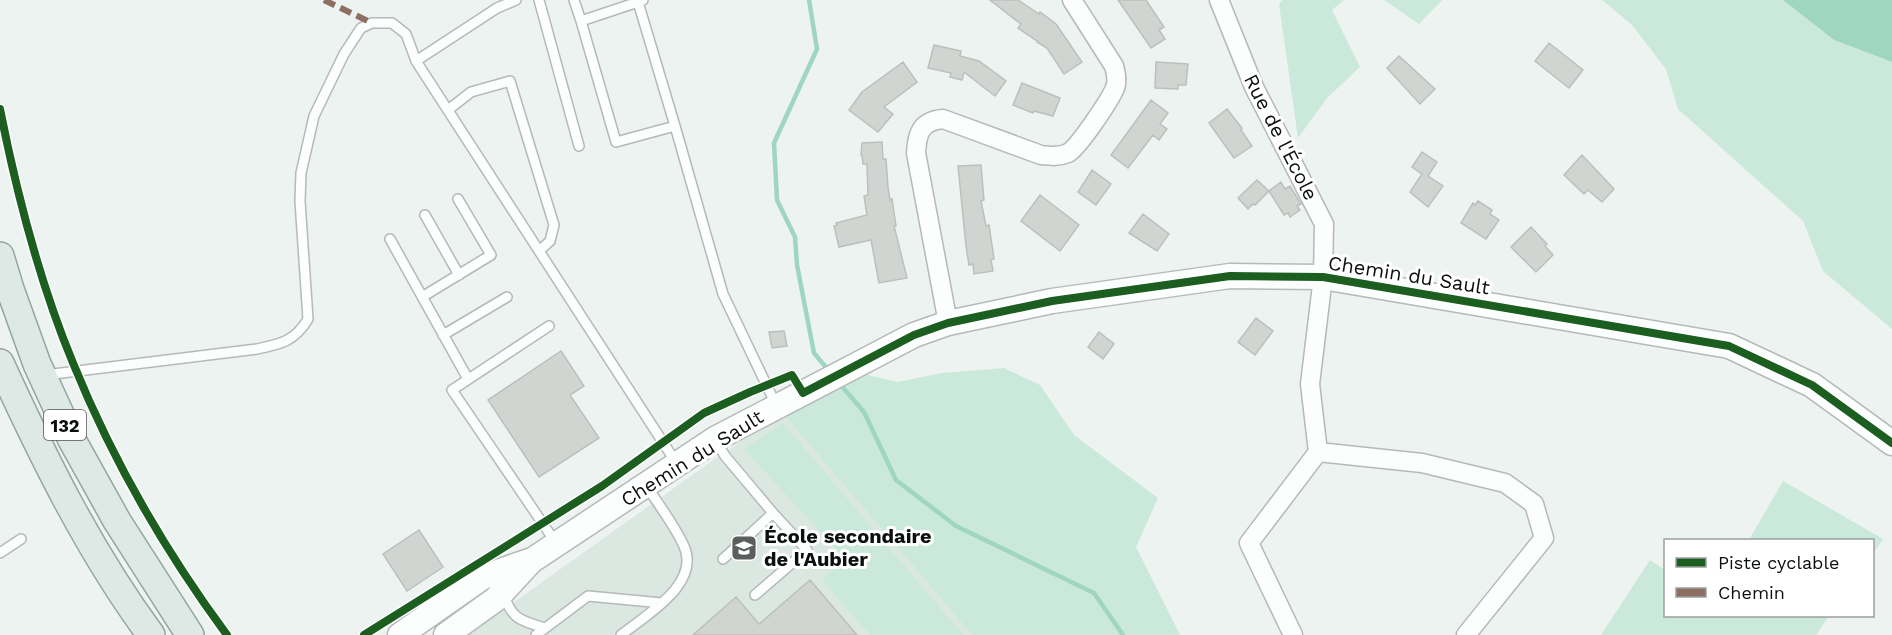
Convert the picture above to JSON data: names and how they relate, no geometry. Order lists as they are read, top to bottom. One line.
{"streets":{"main road":["132"],"street":["Rue de l'École","Chemin du Sault"]},"crossings":[["Rue de l'École","Chemin du Sault"]],"places":{"school or university":["École secondaire de l'Aubier"]},"legend":["Piste cyclable","Chemin"]}
